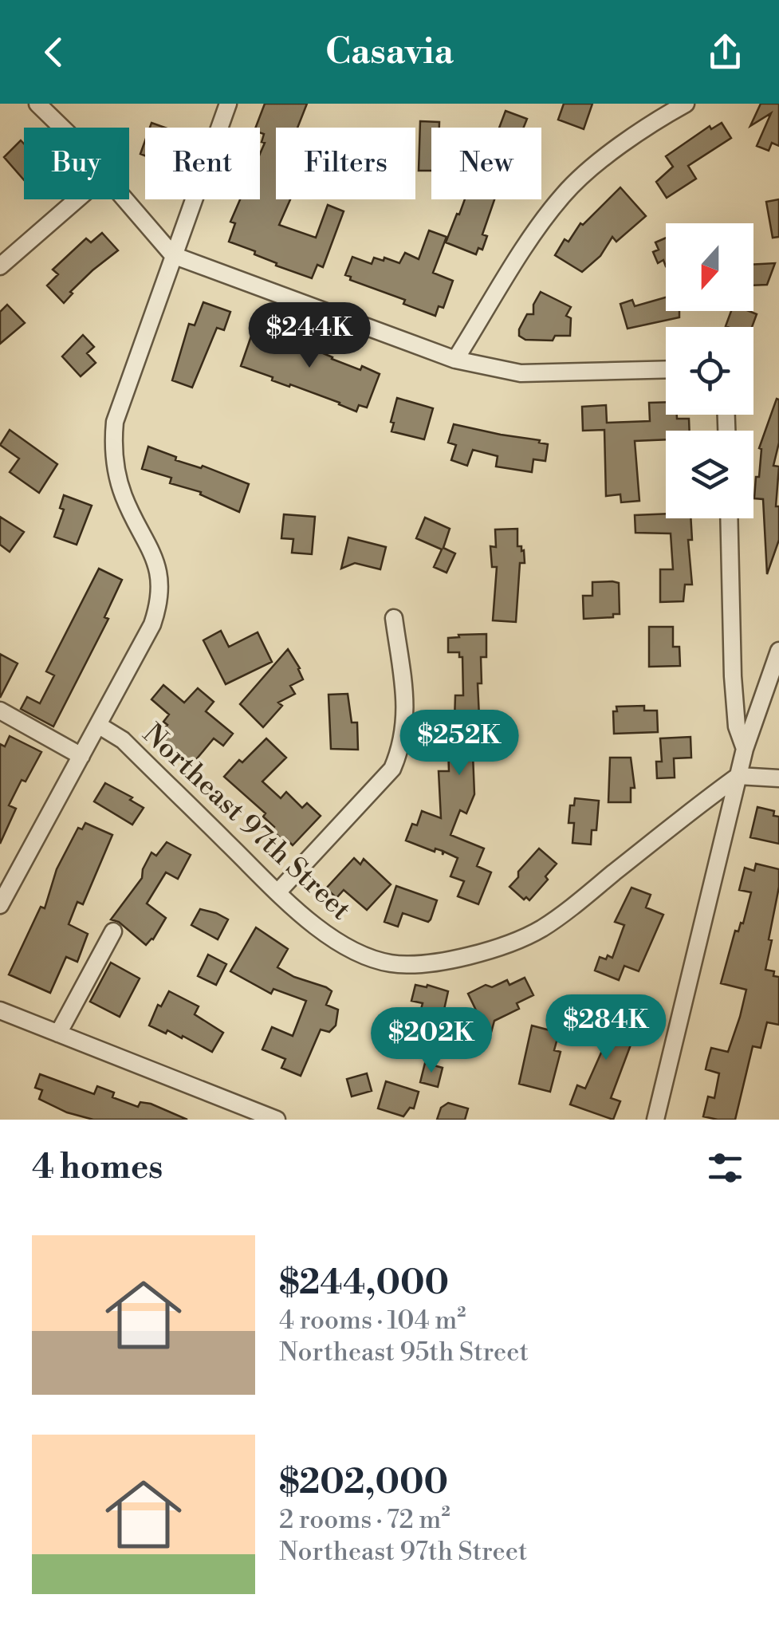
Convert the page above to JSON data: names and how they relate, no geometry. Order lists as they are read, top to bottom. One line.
{"streets":{"street":["Northeast 97th Street"]},"north":"bottom","page":{"header":"Casavia","chip":["Buy","Rent","Filters","New"],"price":["$244K","$252K","$284K","$202K"],"heading":"4 homes","list":[{"name":"$244,000","note":"4 rooms · 104 m² · Northeast 95th Street"},{"name":"$202,000","note":"2 rooms · 72 m² · Northeast 97th Street"}]}}
